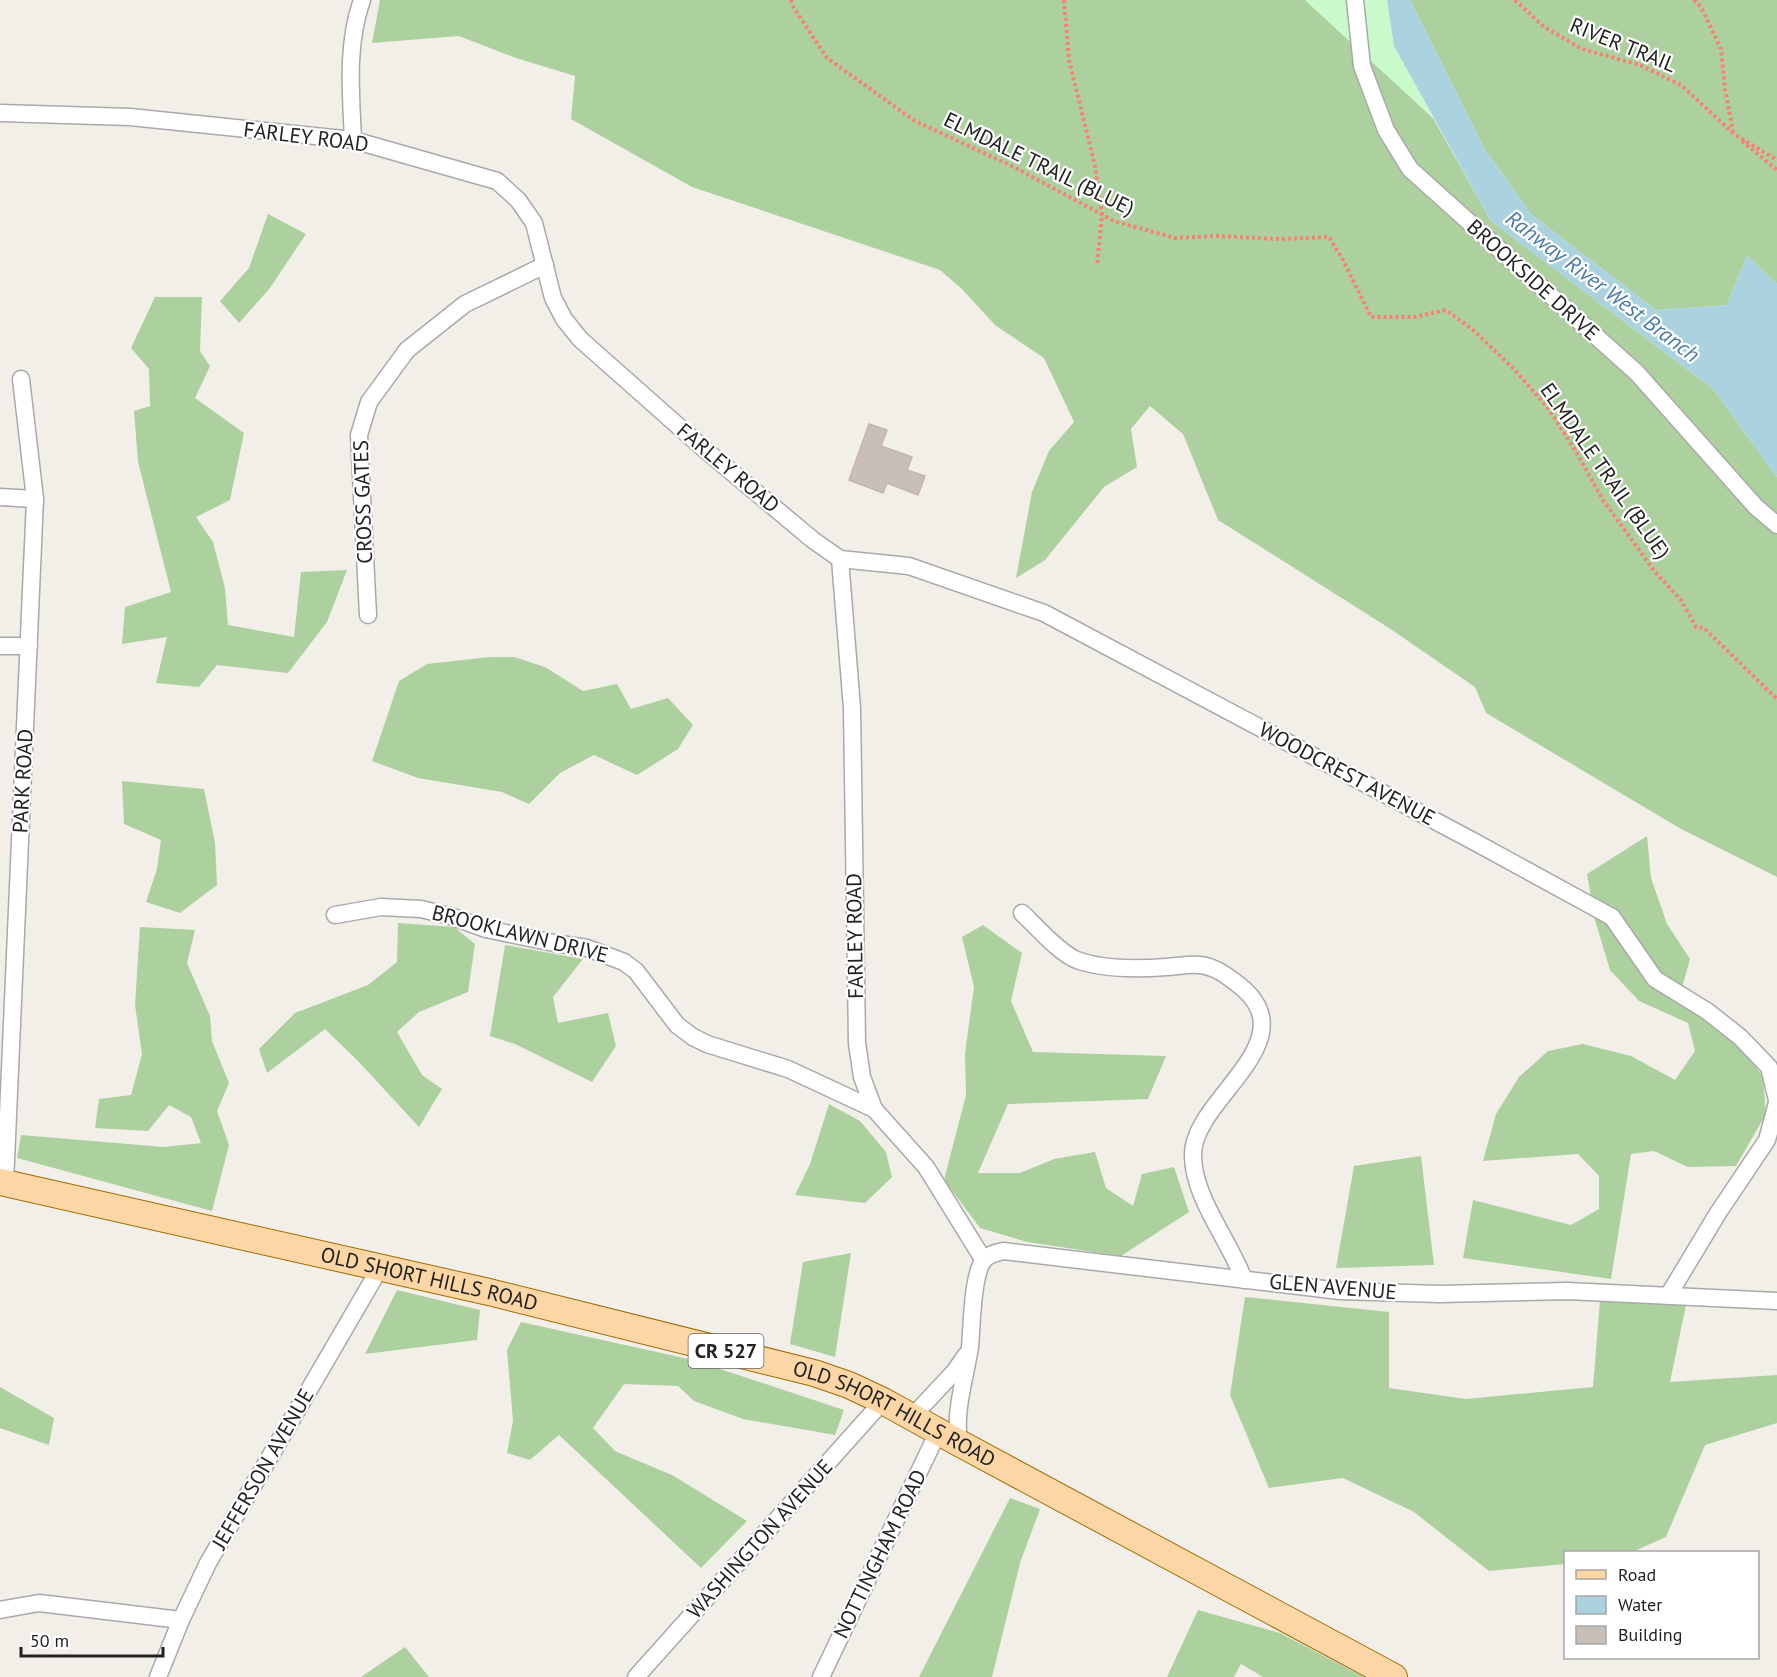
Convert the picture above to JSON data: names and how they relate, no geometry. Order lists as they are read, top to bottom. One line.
{"streets":{"main road":["OLD SHORT HILLS ROAD","CR 527"],"street":["FARLEY ROAD","BROOKSIDE DRIVE","CROSS GATES","WOODCREST AVENUE","PARK ROAD","BROOKLAWN DRIVE","GLEN AVENUE","JEFFERSON AVENUE","WASHINGTON AVENUE","NOTTINGHAM ROAD"],"path":["RIVER TRAIL","ELMDALE TRAIL (BLUE)"]},"crossings":[["FARLEY ROAD","CROSS GATES"],["FARLEY ROAD","WOODCREST AVENUE"],["FARLEY ROAD","BROOKLAWN DRIVE"],["FARLEY ROAD","GLEN AVENUE"],["WOODCREST AVENUE","GLEN AVENUE"],["PARK ROAD","OLD SHORT HILLS ROAD"],["OLD SHORT HILLS ROAD","JEFFERSON AVENUE"],["OLD SHORT HILLS ROAD","WASHINGTON AVENUE"],["OLD SHORT HILLS ROAD","NOTTINGHAM ROAD"]],"water":["Rahway River West Branch"],"legend":["Road","Water","Building"],"scale_bar":"50 m"}
